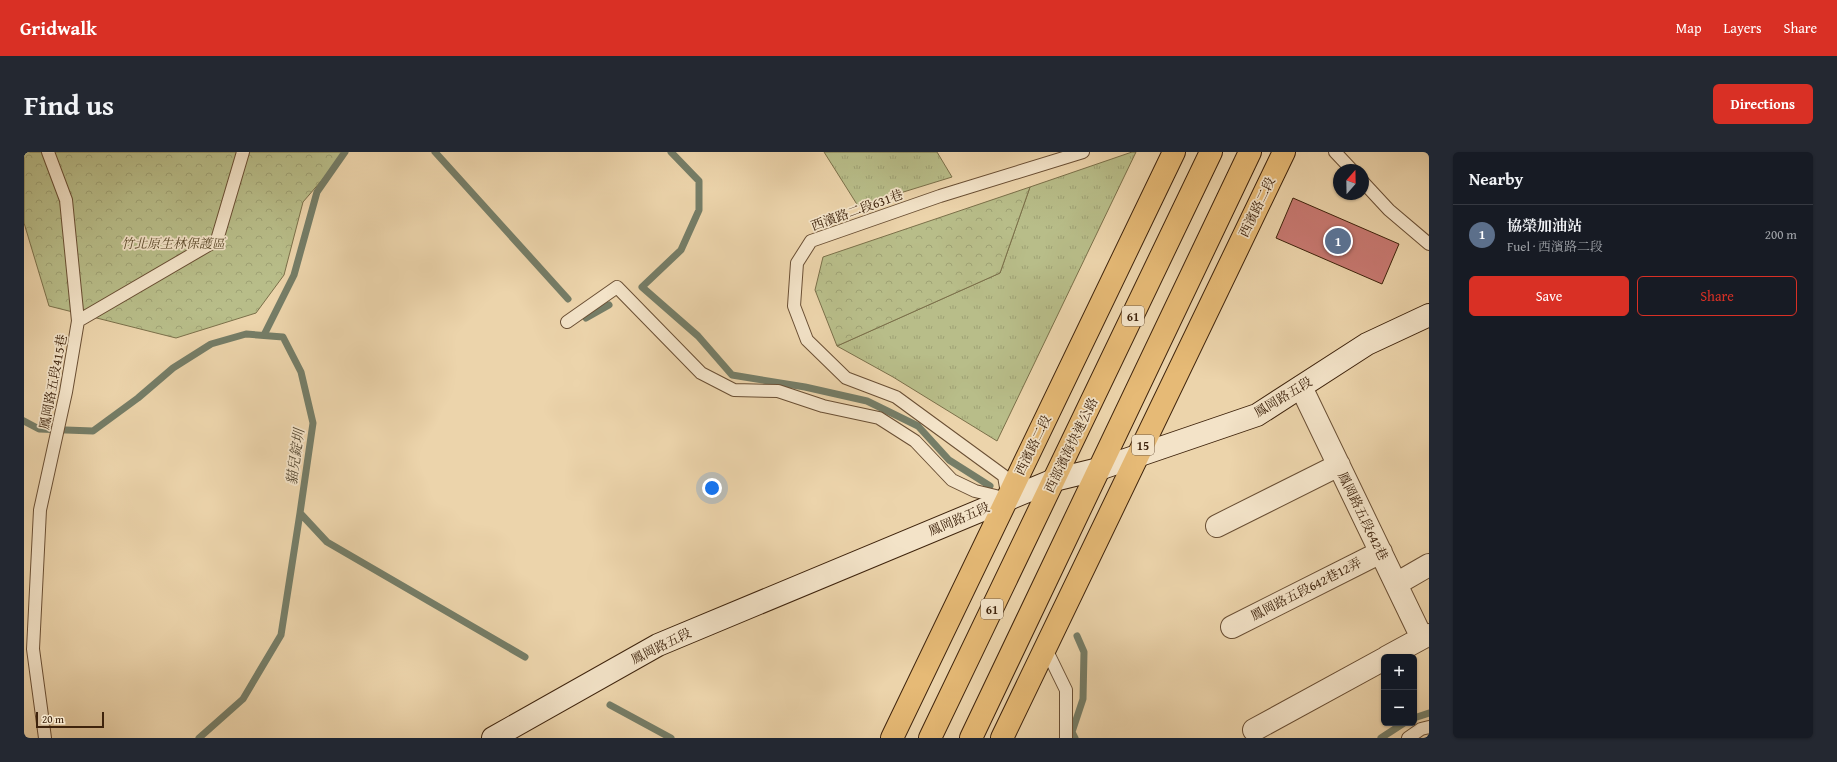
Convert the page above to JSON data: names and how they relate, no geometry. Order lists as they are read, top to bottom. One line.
{"streets":{"main road":["西濱路二段","61","西部濱海快速公路","15"],"street":["鳳岡路五段","鳳岡路五段642巷","鳳岡路五段642巷12弄"],"lane":["西濱路二段631巷","鳳岡路五段415巷"]},"crossings":[["西濱路二段","西濱路二段631巷"],["西濱路二段","鳳岡路五段"],["西濱路二段631巷","鳳岡路五段"],["鳳岡路五段","西部濱海快速公路"],["鳳岡路五段","鳳岡路五段642巷"],["鳳岡路五段642巷","鳳岡路五段642巷12弄"]],"water":["貓兒錠圳"],"parks":["竹北原生林保護區"],"scale_bar":"20 m","north":"top","page":{"header":"Gridwalk","nav":["Map","Layers","Share"],"title":"Find us","buttons":["Directions",["Save","Share"]],"heading":"Nearby","list":[{"mark":"1","name":"協榮加油站","note":"Fuel · 西濱路二段","value":"200 m"}],"pins":"1","map_buttons":["+","−"],"scale":"20 m"}}
